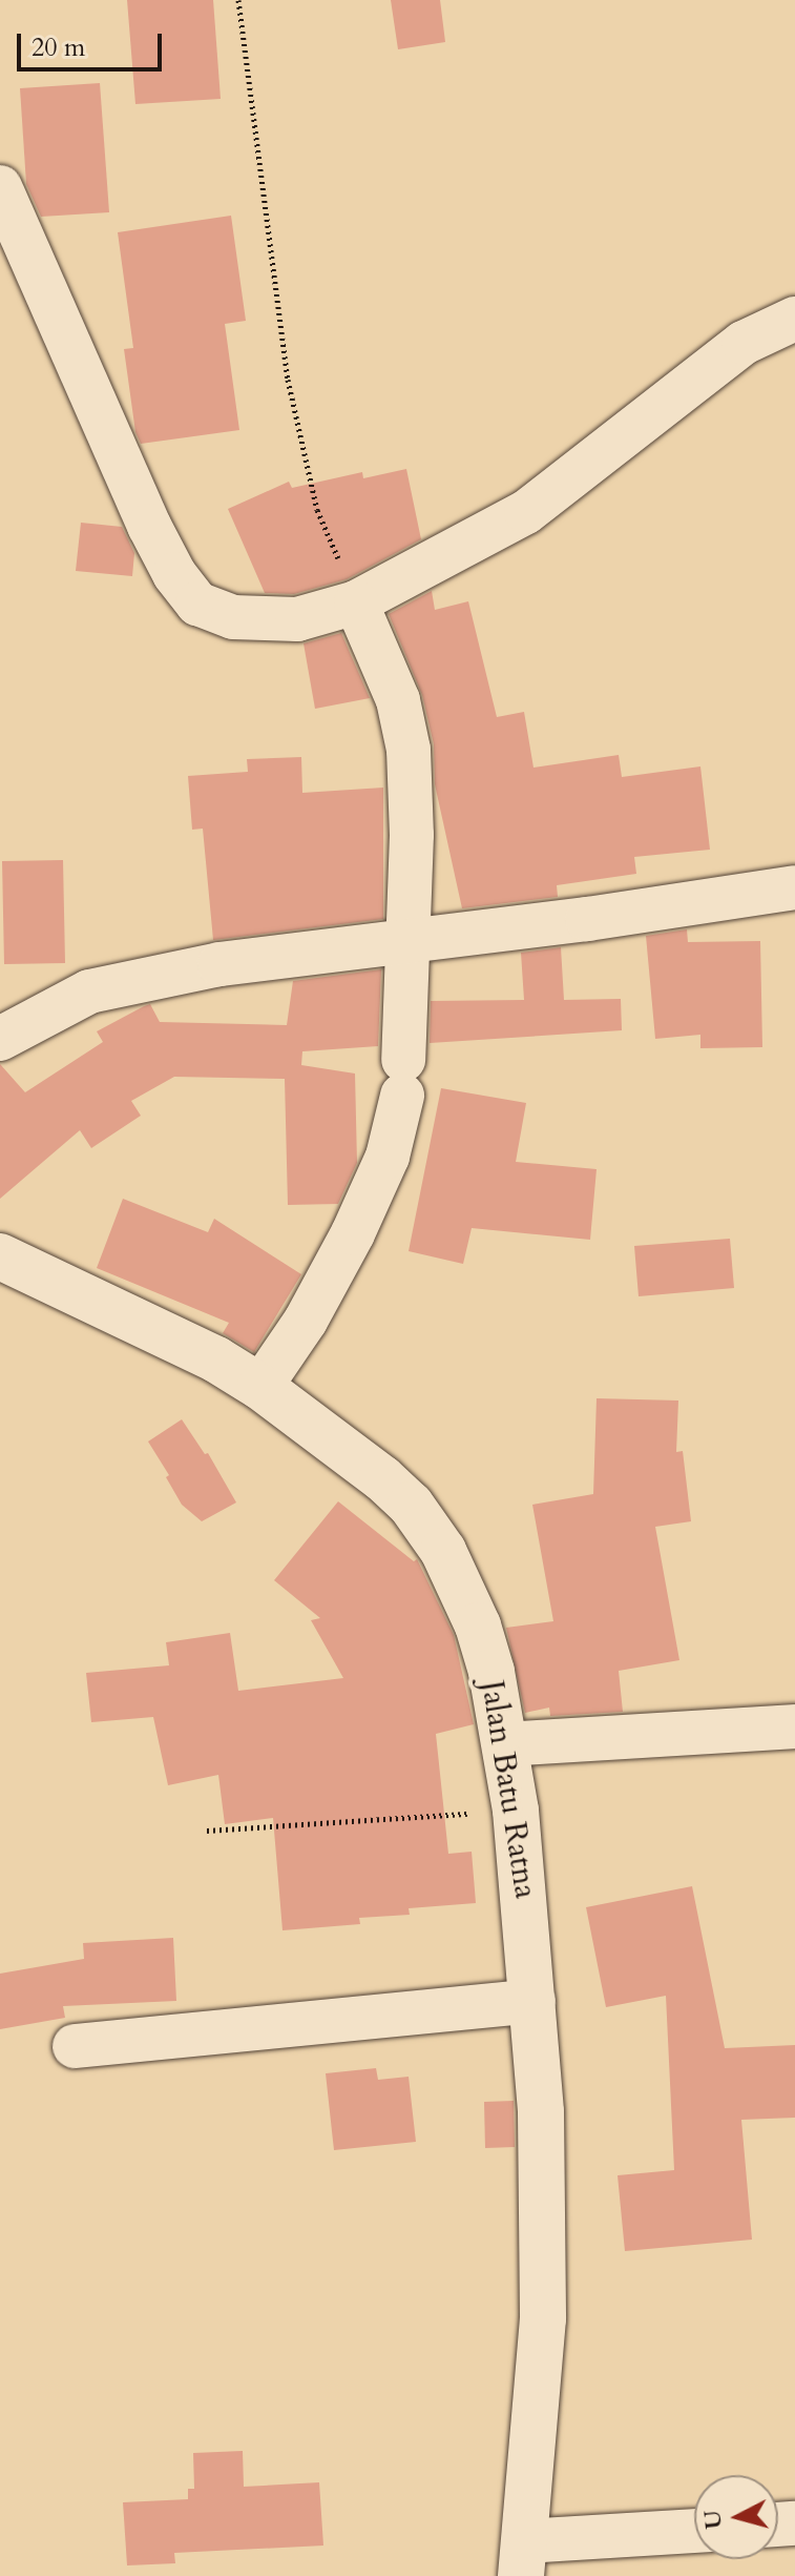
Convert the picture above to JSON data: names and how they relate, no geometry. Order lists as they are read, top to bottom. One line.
{"streets":{"street":["Jalan Batu Ratna"]},"scale_bar":"20 m","north":"left"}
